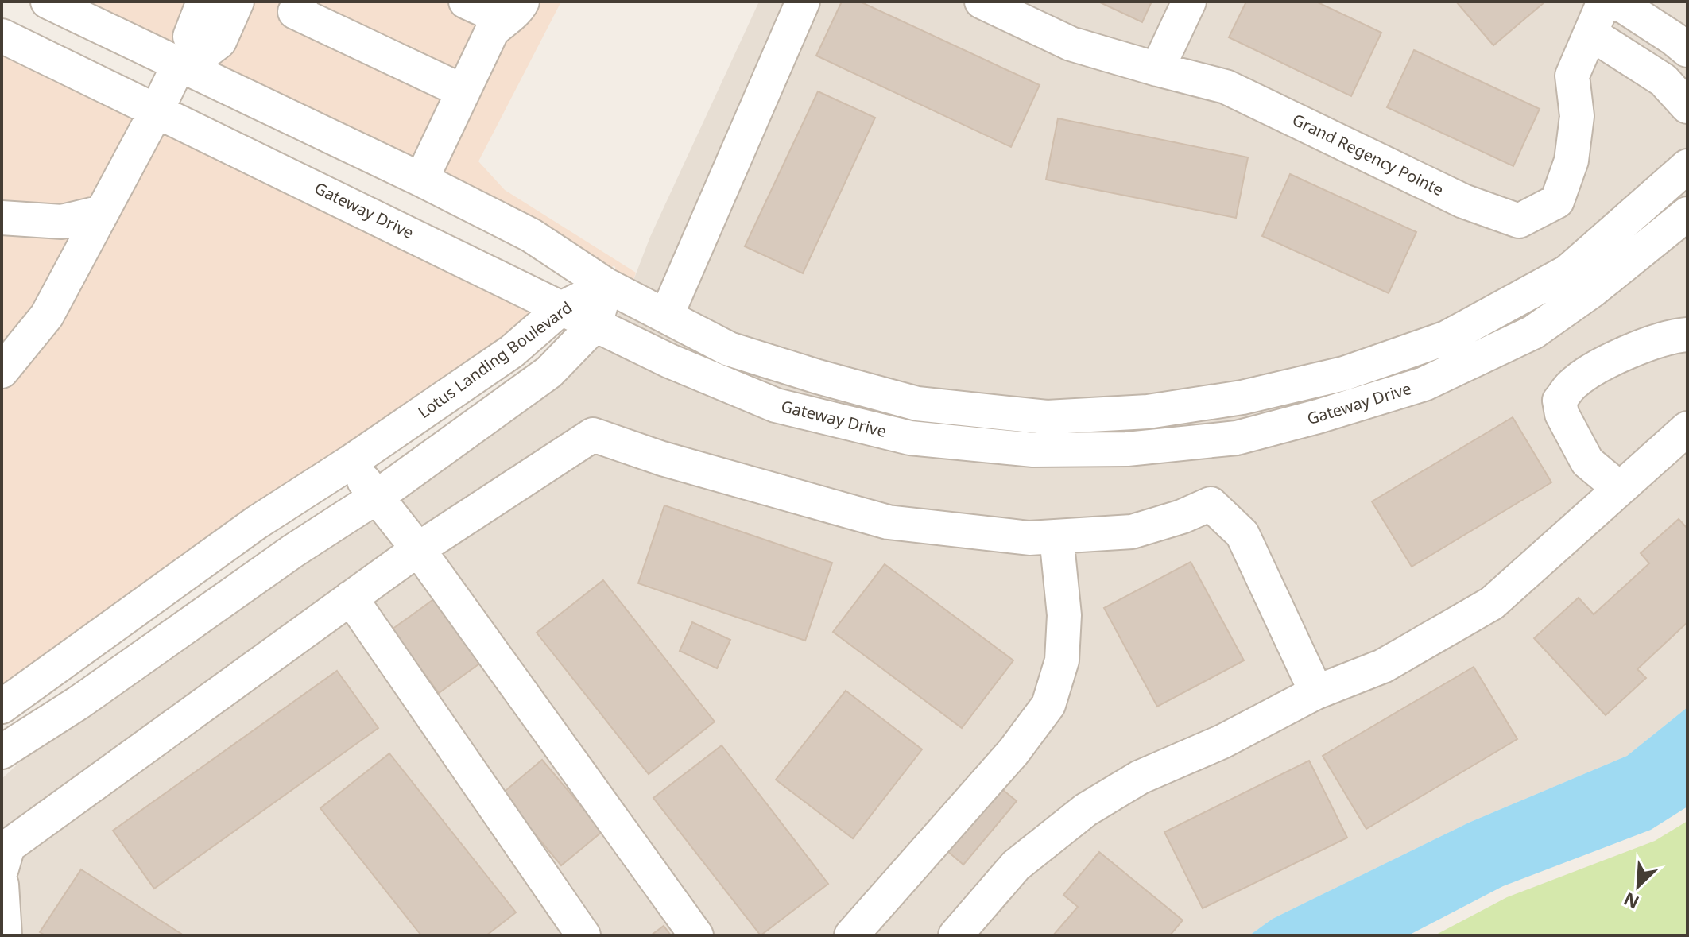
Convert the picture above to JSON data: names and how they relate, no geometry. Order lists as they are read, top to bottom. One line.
{"streets":{"street":["Grand Regency Pointe","Gateway Drive","Lotus Landing Boulevard"]},"crossings":[["Gateway Drive","Lotus Landing Boulevard"]],"north":"bottom left"}
